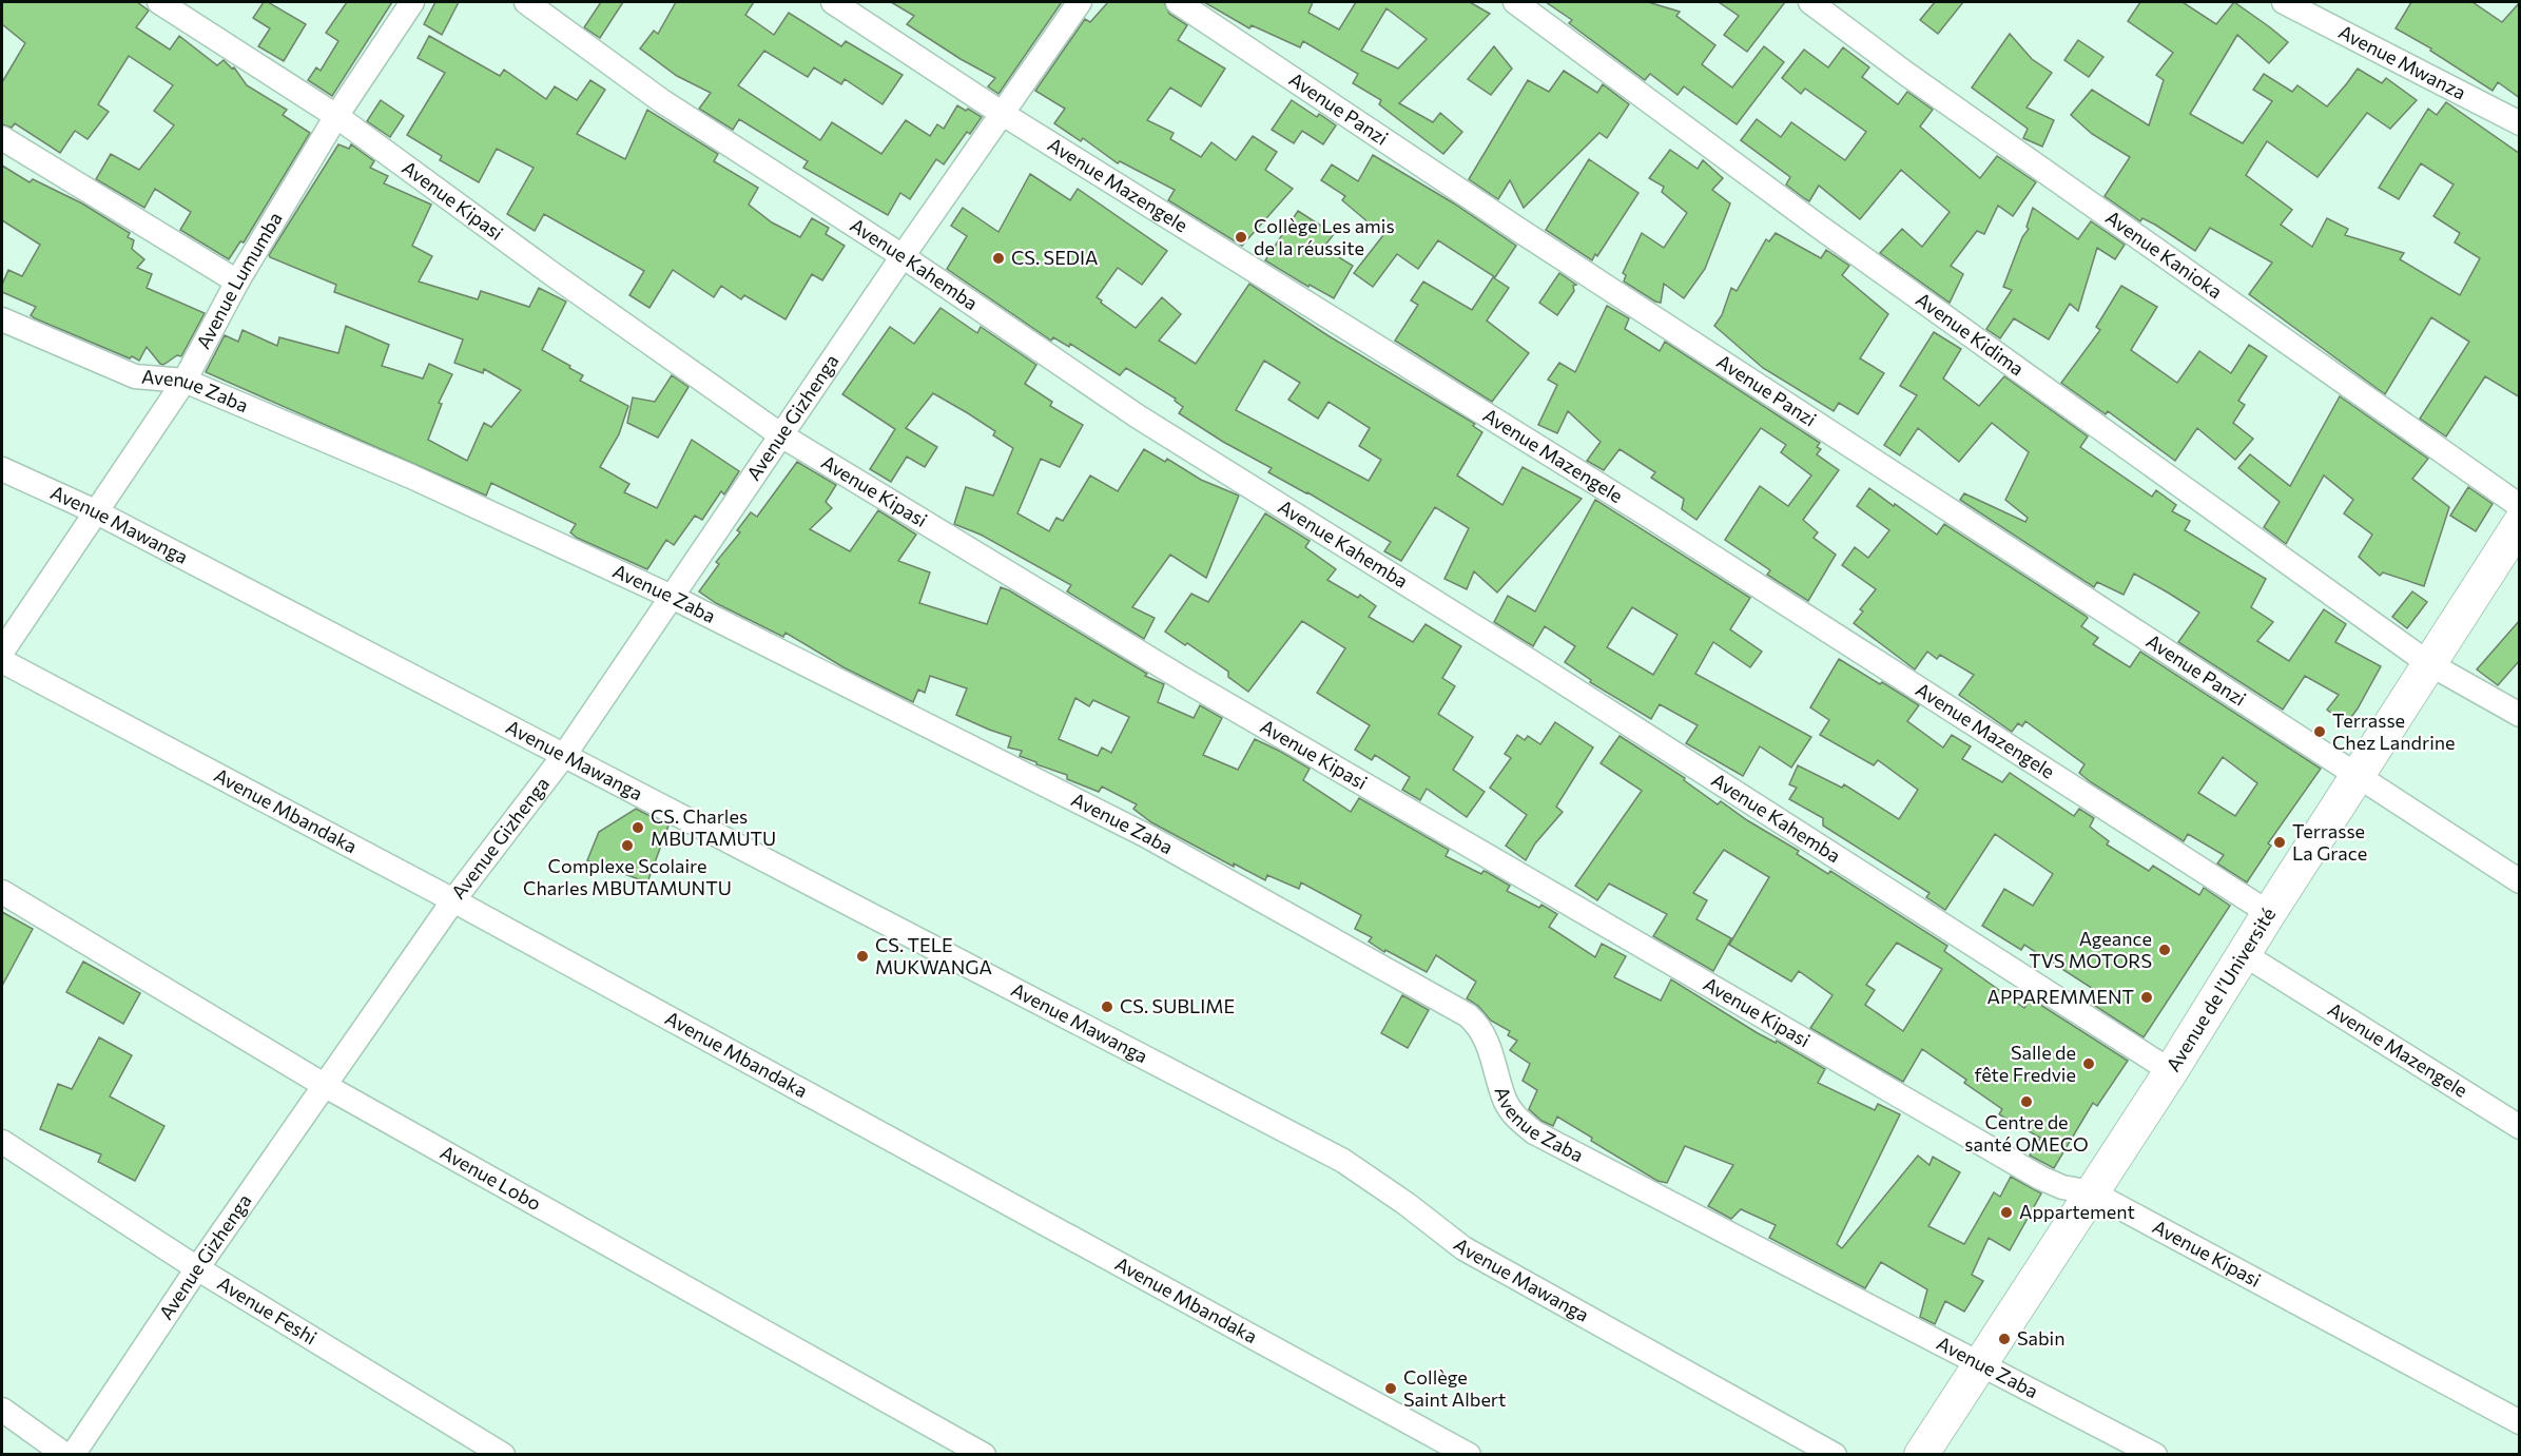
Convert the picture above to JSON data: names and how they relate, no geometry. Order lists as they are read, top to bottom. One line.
{"streets":{"main road":["Avenue de l’Université"],"street":["Avenue Mwanza","Avenue Panzi","Avenue Mazengele","Avenue Kipasi","Avenue Kanioka","Avenue Kahemba","Avenue Lumumba","Avenue Kidima","Avenue Zaba","Avenue Gizhenga","Avenue Mawanga","Avenue Mbandaka","Avenue Lobo","Avenue Feshi"]},"crossings":[["Avenue Panzi","Avenue de l’Université"],["Avenue Mazengele","Avenue Gizhenga"],["Avenue Mazengele","Avenue de l’Université"],["Avenue Kipasi","Avenue Lumumba"],["Avenue Kipasi","Avenue Gizhenga"],["Avenue Kipasi","Avenue de l’Université"],["Avenue Kanioka","Avenue de l’Université"],["Avenue Kahemba","Avenue Gizhenga"],["Avenue Kahemba","Avenue de l’Université"],["Avenue Lumumba","Avenue Zaba"],["Avenue Lumumba","Avenue Mawanga"],["Avenue Kidima","Avenue de l’Université"],["Avenue Zaba","Avenue Gizhenga"],["Avenue Zaba","Avenue de l’Université"],["Avenue Gizhenga","Avenue Mawanga"],["Avenue Gizhenga","Avenue Mbandaka"],["Avenue Gizhenga","Avenue Lobo"],["Avenue Gizhenga","Avenue Feshi"]],"places":["Collège Les amis de la réussite","CS. SEDIA","Terrasse Chez Landrine","CS. Charles MBUTAMUTU","Terrasse La Grace","Complexe Scolaire Charles MBUTAMUNTU","Ageance TVS MOTORS","CS. TELE MUKWANGA","APPAREMMENT","CS. SUBLIME","Salle de fête Fredvie","Centre de santé OMECO","Appartement","Sabin","Collège Saint Albert"]}
